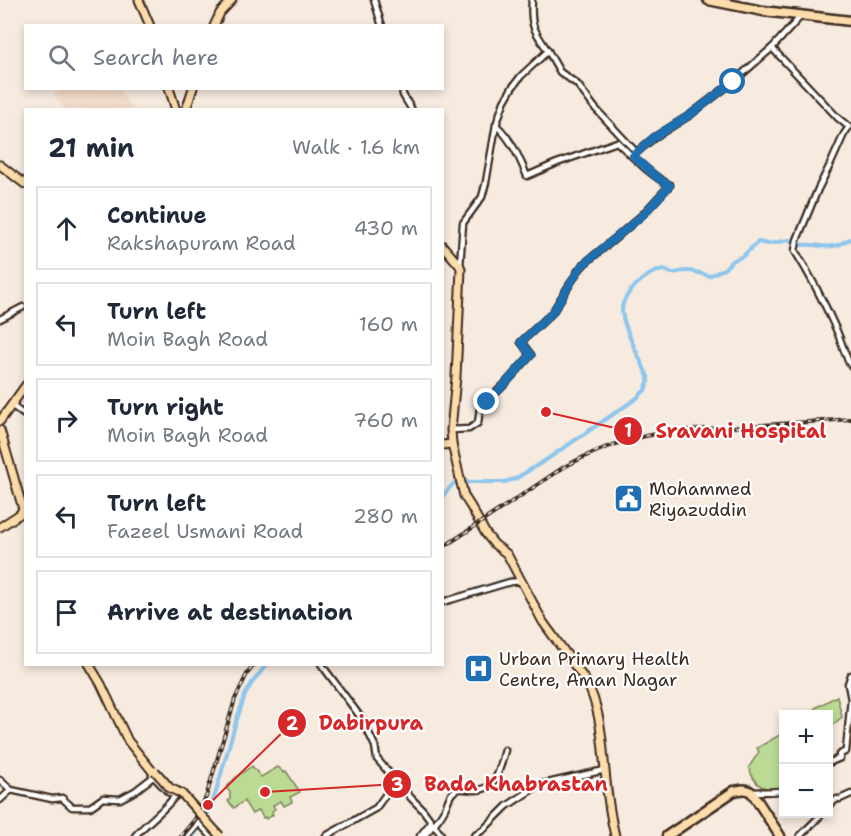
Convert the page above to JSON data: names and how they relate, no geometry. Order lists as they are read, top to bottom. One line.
{"places":{"other":["Sravani Hospital","Bada Khabrastan","Dabirpura"],"public building":["Mohammed Riyazuddin"],"hospital":["Urban Primary Health Centre, Aman Nagar"]},"page":{"search":"Search here","heading":["21 min","Walk · 1.6 km"],"list":[["Continue","Rakshapuram Road","430 m"],["Turn left","Moin Bagh Road","160 m"],["Turn right","Moin Bagh Road","760 m"],["Turn left","Fazeel Usmani Road","280 m"],"Arrive at destination"],"map_buttons":["+","−"]}}
